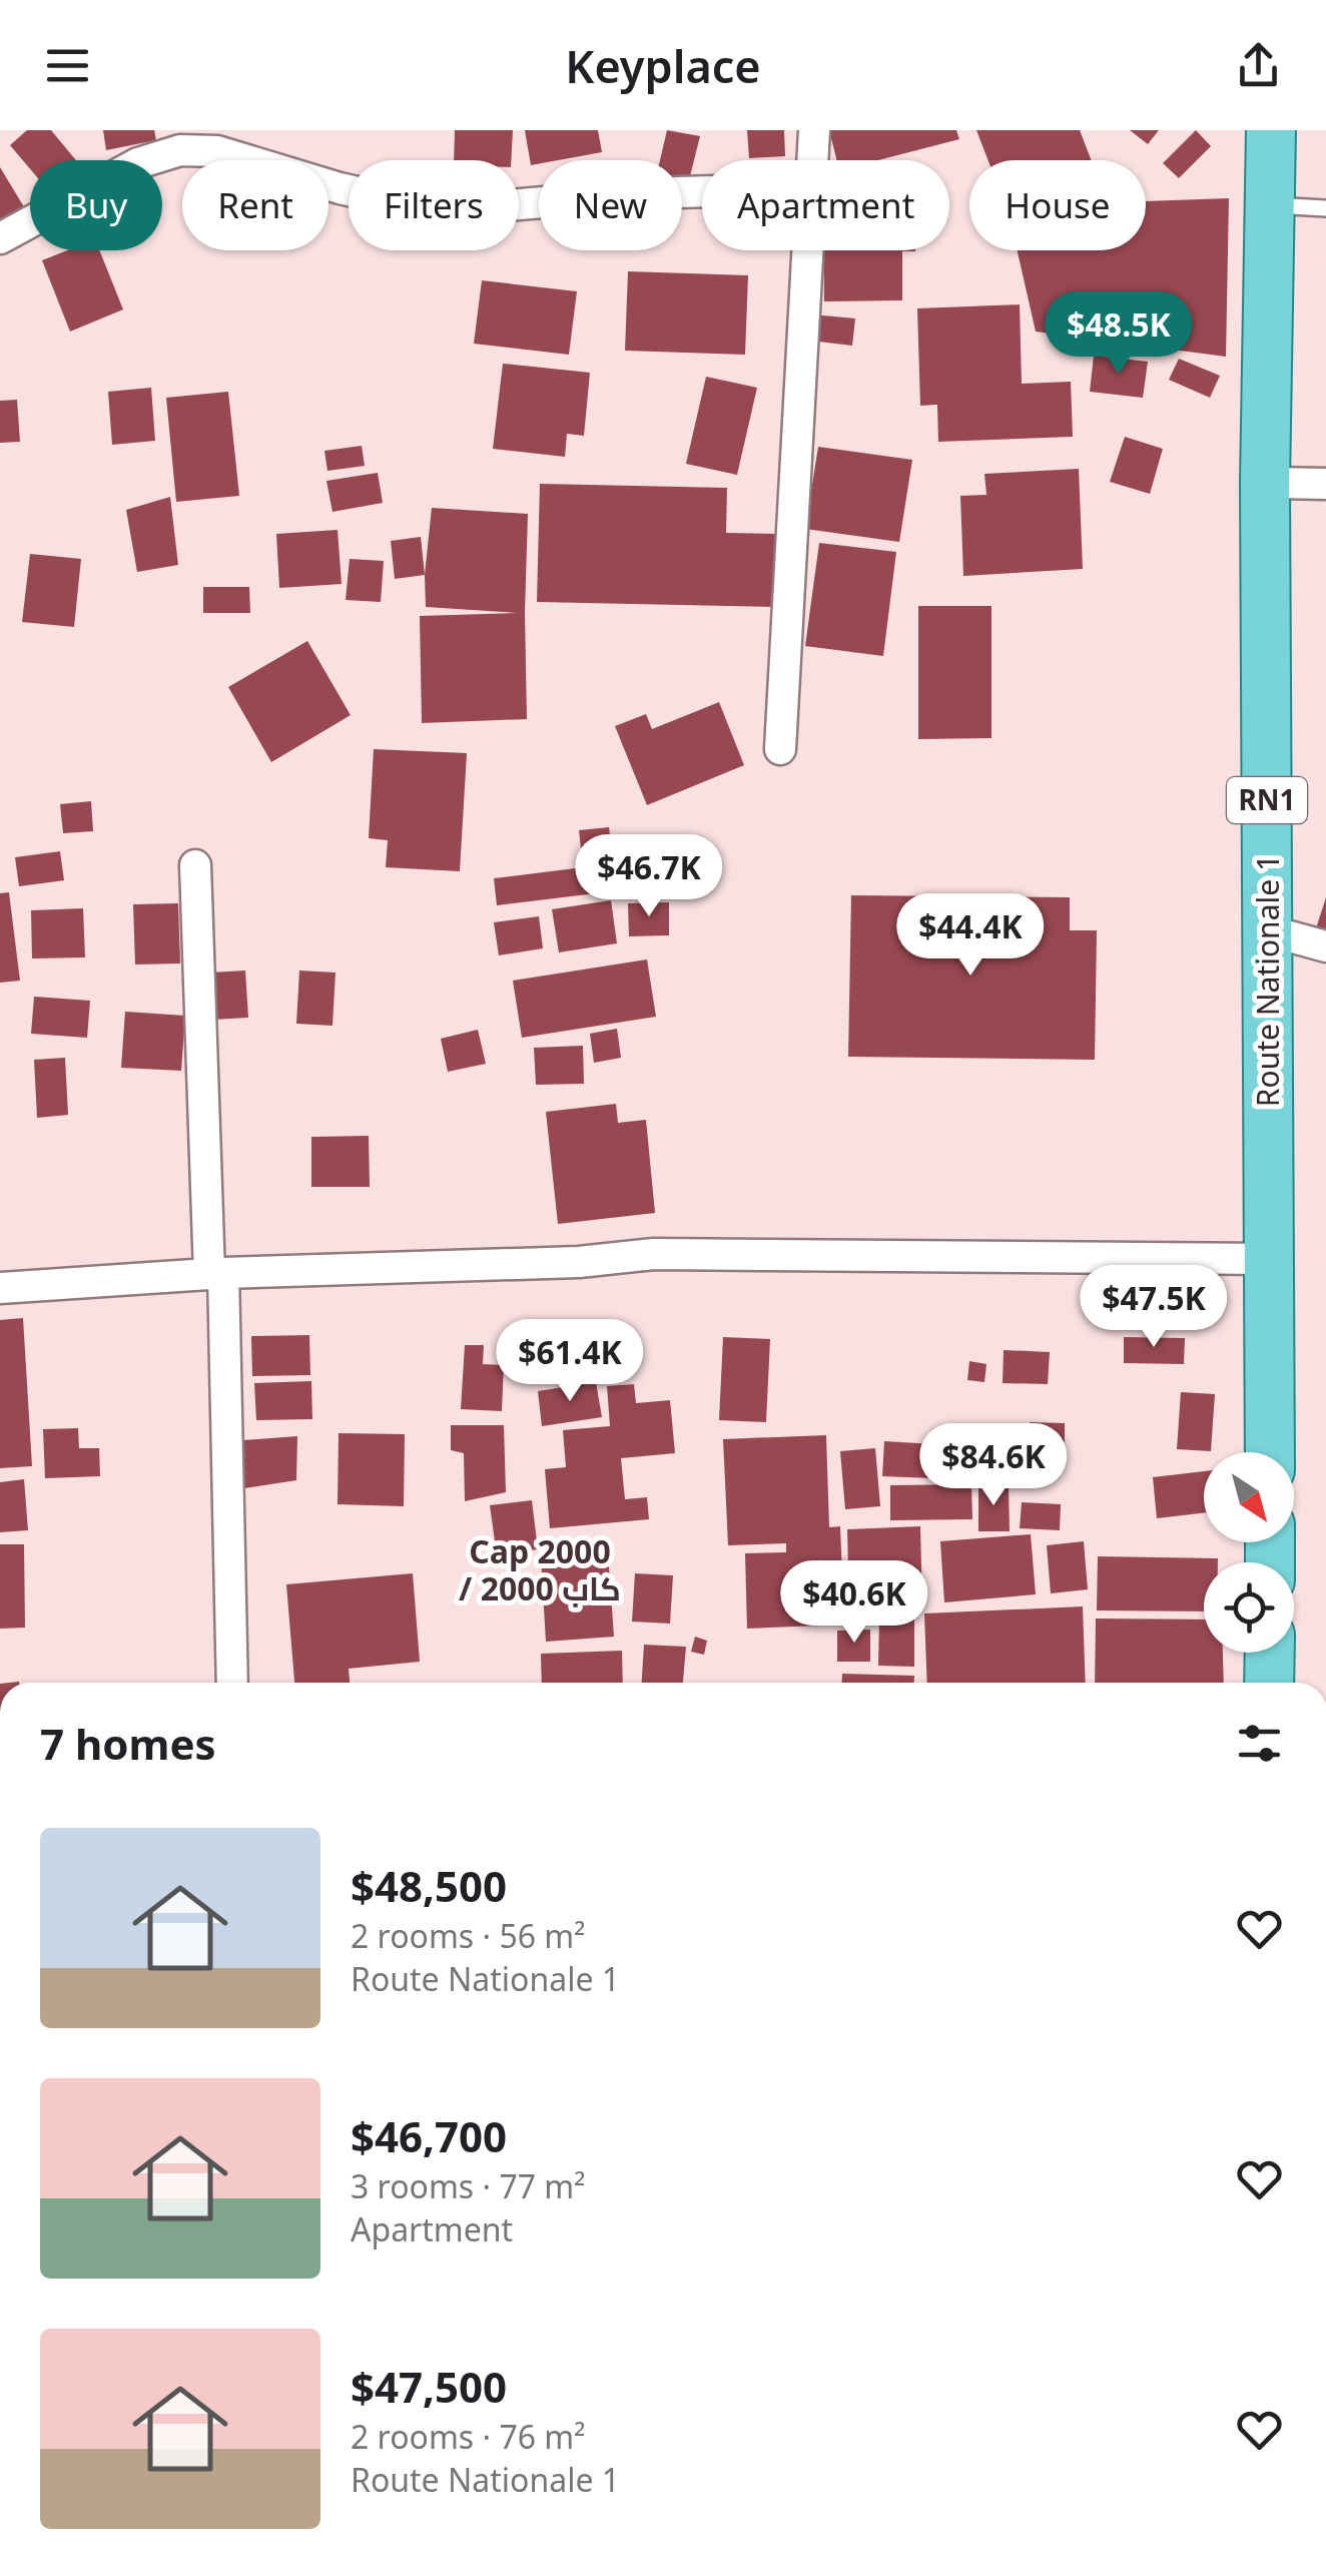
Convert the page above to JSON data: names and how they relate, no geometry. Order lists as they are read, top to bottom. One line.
{"streets":{"main road":["RN1","Route Nationale 1"]},"districts":["Cap 2000 / كاب 2000"],"north":"bottom right","page":{"header":"Keyplace","chip":["Buy","Rent","Filters","New","Apartment","House"],"price":["$48.5K","$46.7K","$44.4K","$47.5K","$61.4K","$84.6K","$40.6K"],"heading":"7 homes","list":[{"name":"$48,500","note":"2 rooms · 56 m² · Route Nationale 1"},{"name":"$46,700","note":"3 rooms · 77 m² · Apartment"},{"name":"$47,500","note":"2 rooms · 76 m² · Route Nationale 1"}]}}
